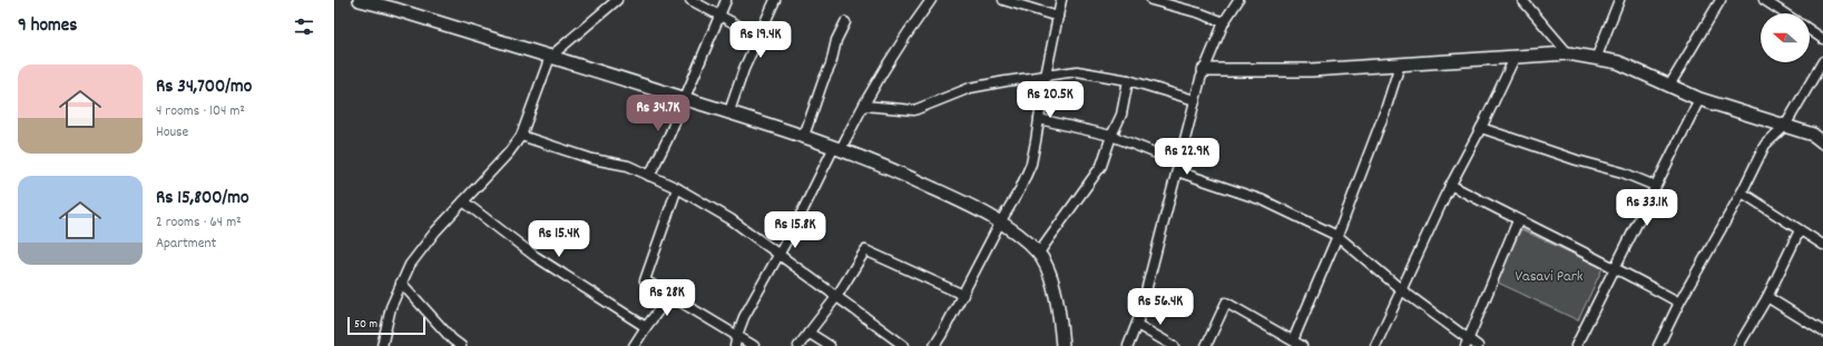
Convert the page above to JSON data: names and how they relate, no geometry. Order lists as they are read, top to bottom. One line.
{"parks":["Vasavi Park"],"scale_bar":"50 m","north":"left","page":{"heading":"9 homes","price":["Rs 19.4K","Rs 20.5K","Rs 34.7K","Rs 22.9K","Rs 33.1K","Rs 15.8K","Rs 15.4K","Rs 28K","Rs 56.4K"],"list":[{"name":"Rs 34,700/mo","note":"4 rooms · 104 m² · House"},{"name":"Rs 15,800/mo","note":"2 rooms · 64 m² · Apartment"}],"scale":"50 m"}}
